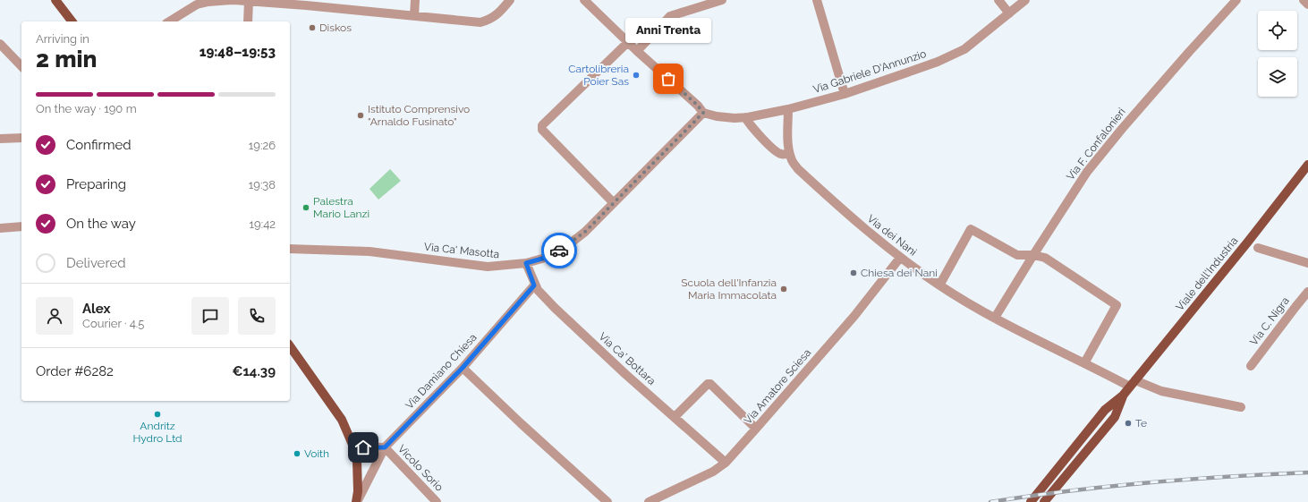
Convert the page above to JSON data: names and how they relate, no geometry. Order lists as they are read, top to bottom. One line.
{"streets":{"main road":["Viale dell'Industria"],"street":["Via Gabriele D'Annunzio","Via F. Confalonieri","Via dei Nani","Via Ca' Masotta","Via C. Nigra","Via Ca' Bottara","Via Damiano Chiesa","Via Amatore Sciesa","Vicolo Sorio"]},"crossings":[["Via Gabriele D'Annunzio","Via dei Nani"],["Via Gabriele D'Annunzio","Via Ca' Masotta"],["Via F. Confalonieri","Via dei Nani"],["Via dei Nani","Viale dell'Industria"],["Via dei Nani","Via Amatore Sciesa"],["Via Ca' Masotta","Via Ca' Bottara"],["Via Ca' Bottara","Via Damiano Chiesa"],["Via Ca' Bottara","Via Amatore Sciesa"],["Via Damiano Chiesa","Vicolo Sorio"]],"places":["Diskos","Cartolibreria Poier Sas","Anni Trenta","Istituto Comprensivo \"Arnaldo Fusinato\"","Palestra Mario Lanzi","Chiesa dei Nani","Scuola dell'Infanzia Maria Immacolata","Andritz Hydro Ltd","Te","Voith"],"page":{"bubble":"Anni Trenta","heading":["2 min","Arriving in","19:48–19:53"],"panel":["Alex","Courier · 4.5","Order #6282","€14.39"],"bar":"On the way · 190 m","list":[["Confirmed","19:26"],["Preparing","19:38"],["On the way","19:42"],"Delivered"]}}
